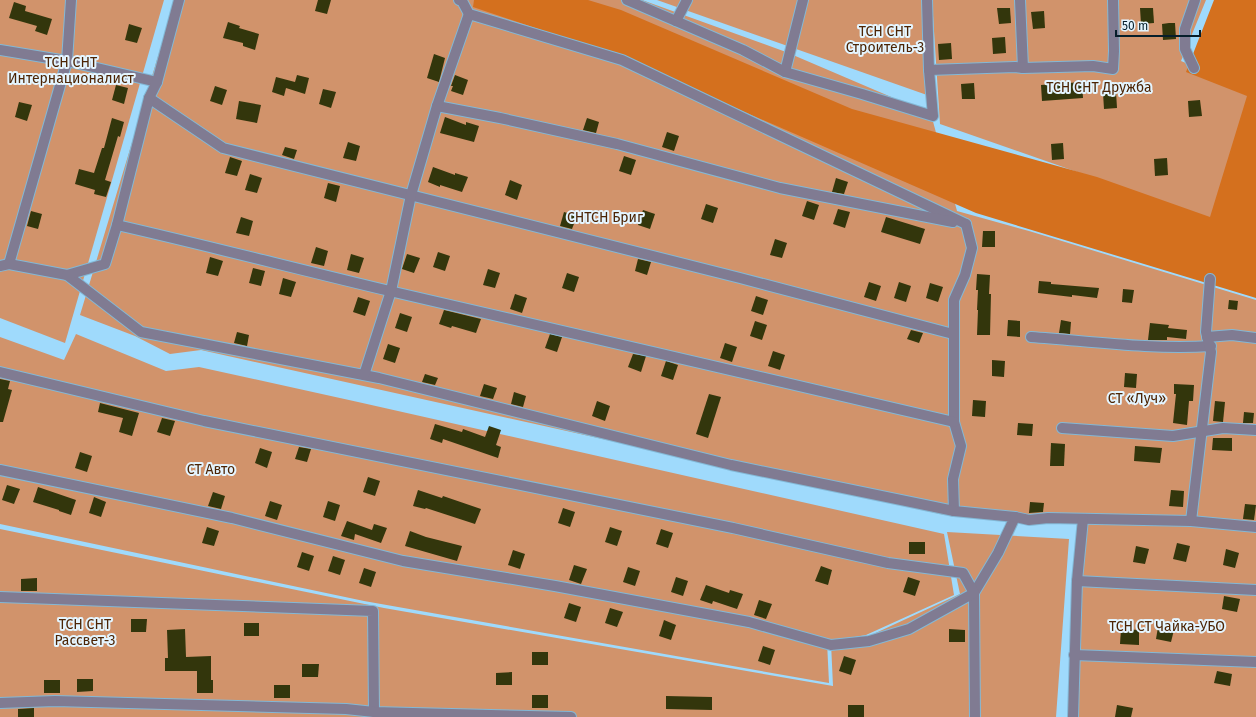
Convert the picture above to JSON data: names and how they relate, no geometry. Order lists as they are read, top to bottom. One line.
{"parks":["ТСН СНТ Строитель-3","ТСН СНТ Интернационалист","ТСН СНТ Дружба","СНТСН Бриг","СТ «Луч»","СТ Авто","ТСН СНТ Рассвет-3","ТСН СТ Чайка-УБО"],"scale_bar":"50 m"}
